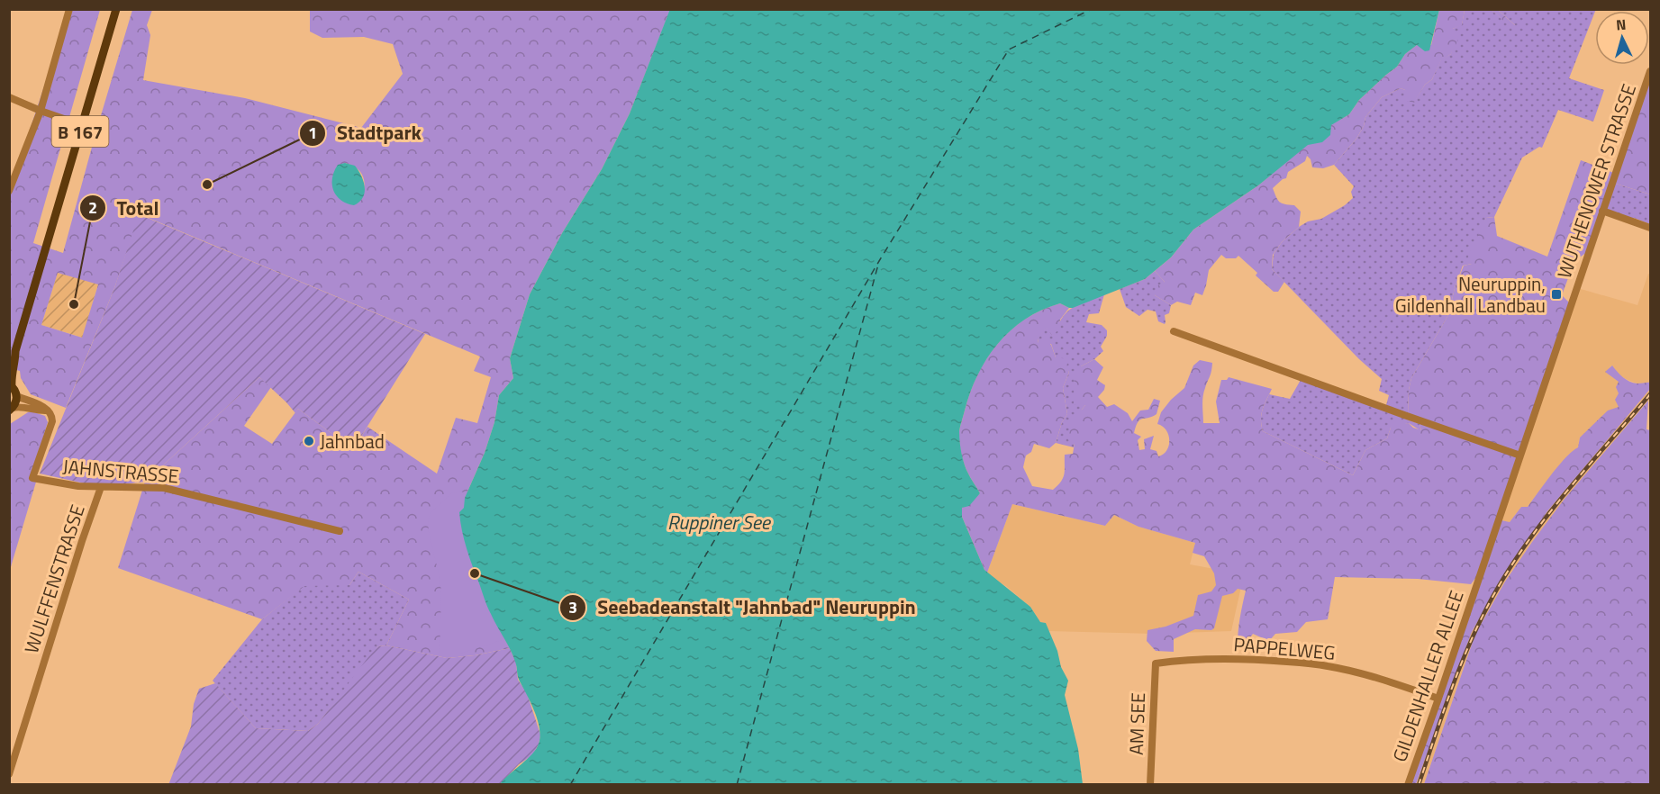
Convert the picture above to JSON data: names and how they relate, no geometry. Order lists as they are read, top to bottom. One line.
{"streets":{"main road":["B 167"],"street":["WUTHENOWER STRASSE","JAHNSTRASSE","WULFFENSTRASSE","PAPPELWEG","GILDENHALLER ALLEE","AM SEE"]},"crossings":[["WUTHENOWER STRASSE","GILDENHALLER ALLEE"],["JAHNSTRASSE","WULFFENSTRASSE"],["PAPPELWEG","GILDENHALLER ALLEE"],["PAPPELWEG","AM SEE"]],"water":["Ruppiner See"],"places":{"other":["Stadtpark","Total","Jahnbad","Seebadeanstalt \"Jahnbad\" Neuruppin"],"transit":["Neuruppin, Gildenhall Landbau"]},"north":"top"}
